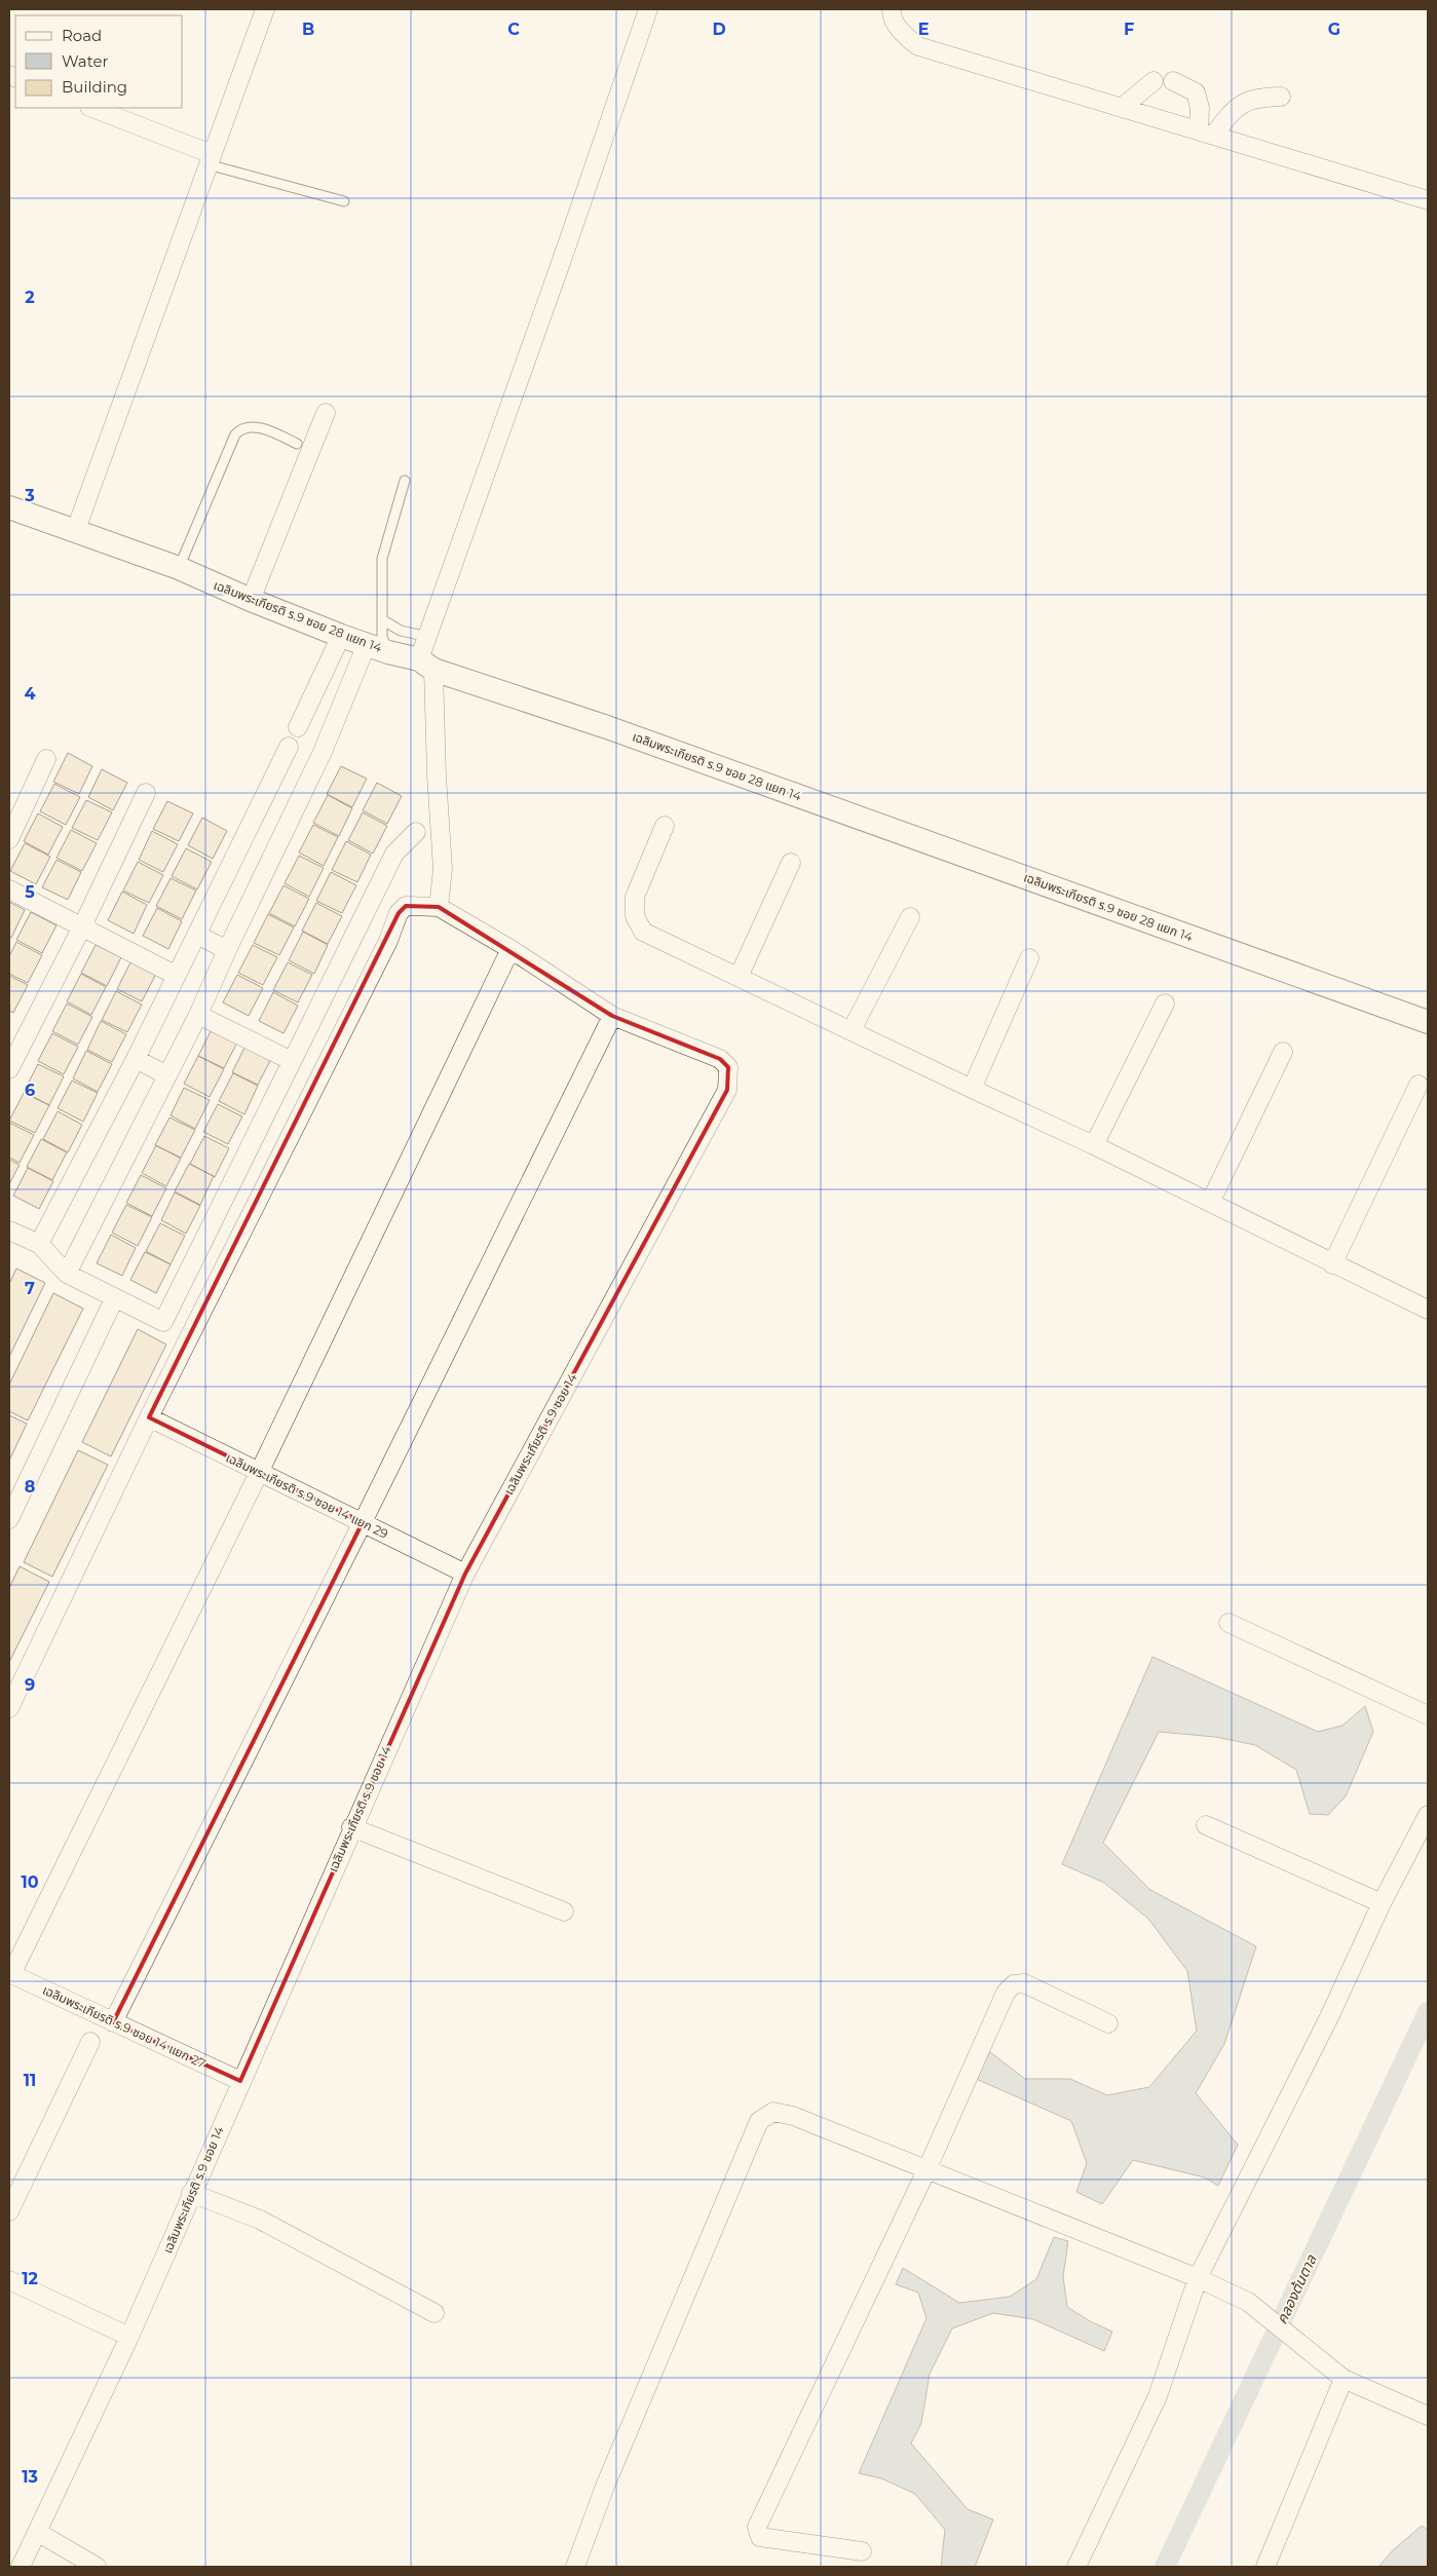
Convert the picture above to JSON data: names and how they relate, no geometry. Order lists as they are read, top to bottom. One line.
{"streets":{"street":["เฉลิมพระเกียรติ ร.9 ซอย 28 แยก 14","เฉลิมพระเกียรติ ร.9 ซอย 14","เฉลิมพระเกียรติ ร.9 ซอย 14 แยก 29","เฉลิมพระเกียรติ ร.9 ซอย 14 แยก 27"]},"crossings":[["เฉลิมพระเกียรติ ร.9 ซอย 14","เฉลิมพระเกียรติ ร.9 ซอย 14 แยก 29"],["เฉลิมพระเกียรติ ร.9 ซอย 14","เฉลิมพระเกียรติ ร.9 ซอย 14 แยก 27"]],"water":["คลองต้นตาล"],"legend":["Road","Water","Building"],"grid":{"columns":["B","C","D","E","F","G"],"rows":["2","3","4","5","6","7","8","9","10","11","12","13"]}}
